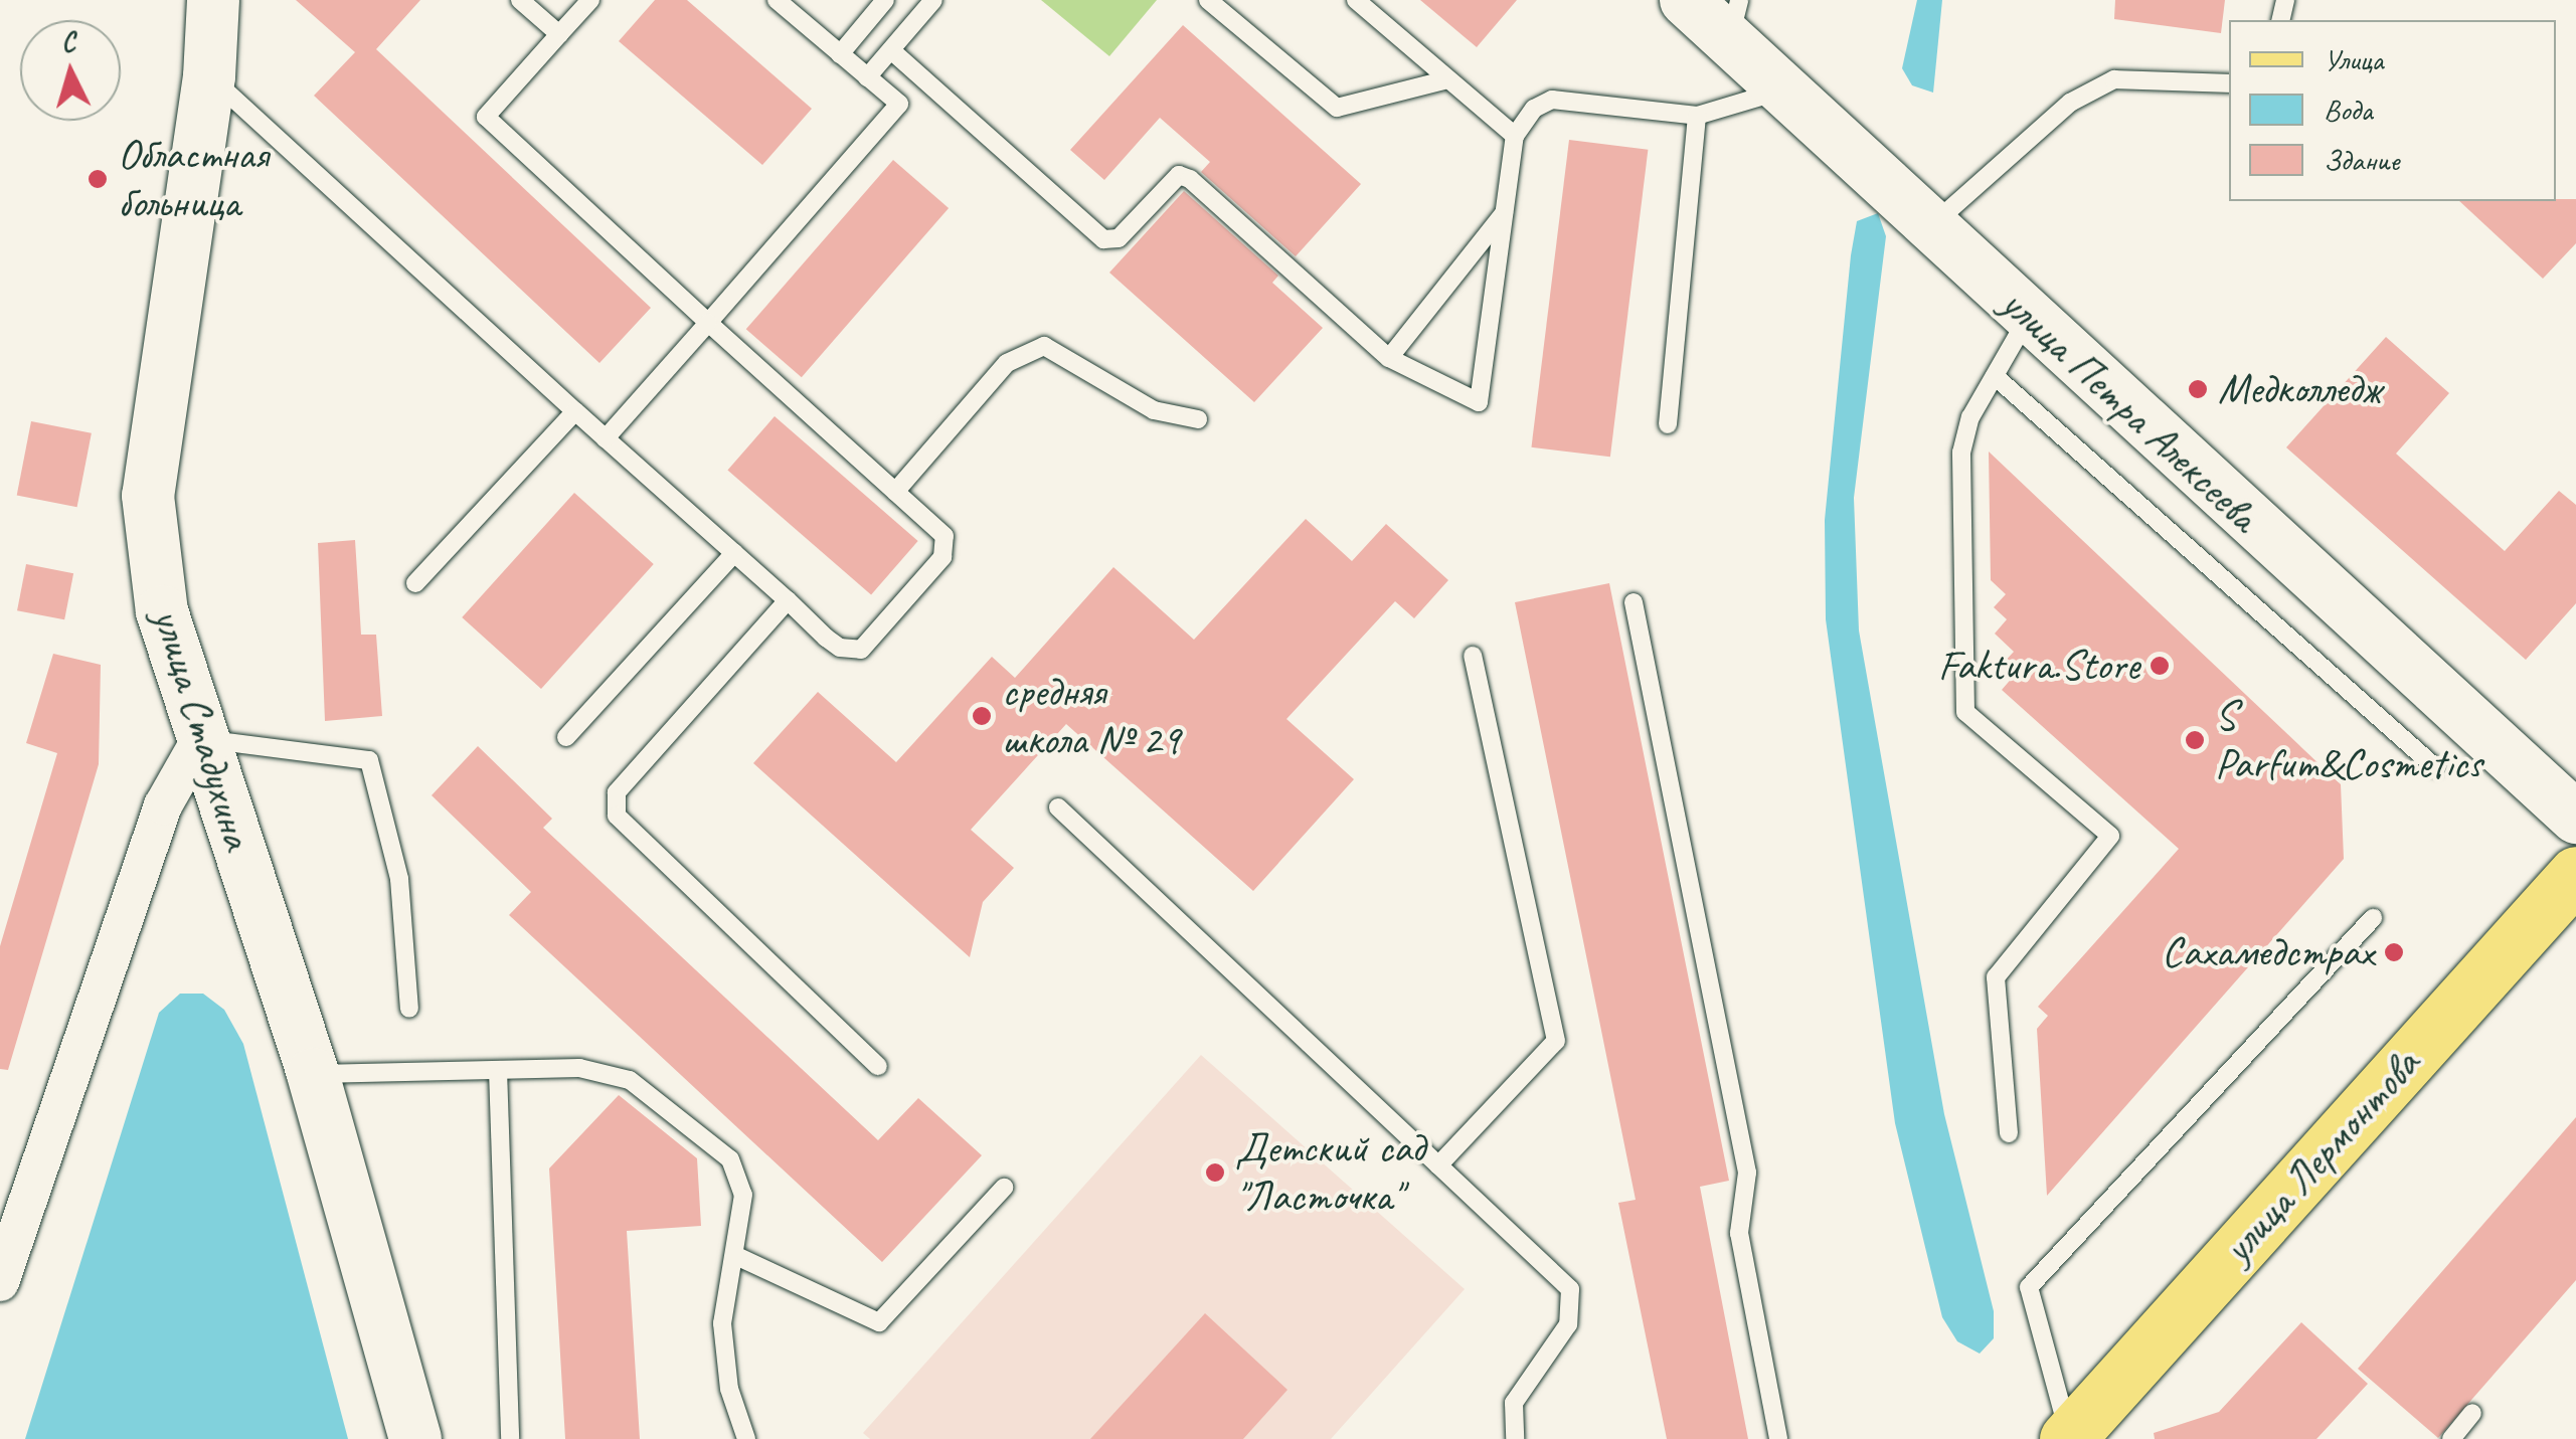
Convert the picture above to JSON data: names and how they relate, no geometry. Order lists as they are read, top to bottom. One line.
{"streets":{"main road":["улица Лермонтова"],"street":["улица Петра Алексеева","улица Стадухина"]},"places":["Областная больница","Медколледж","Faktura.Store","средняя школа № 29","S Parfum&Cosmetics","Сахамедстрах","Детский сад \"Ласточка\""],"legend":["Улица","Вода","Здание"],"north":"top"}
